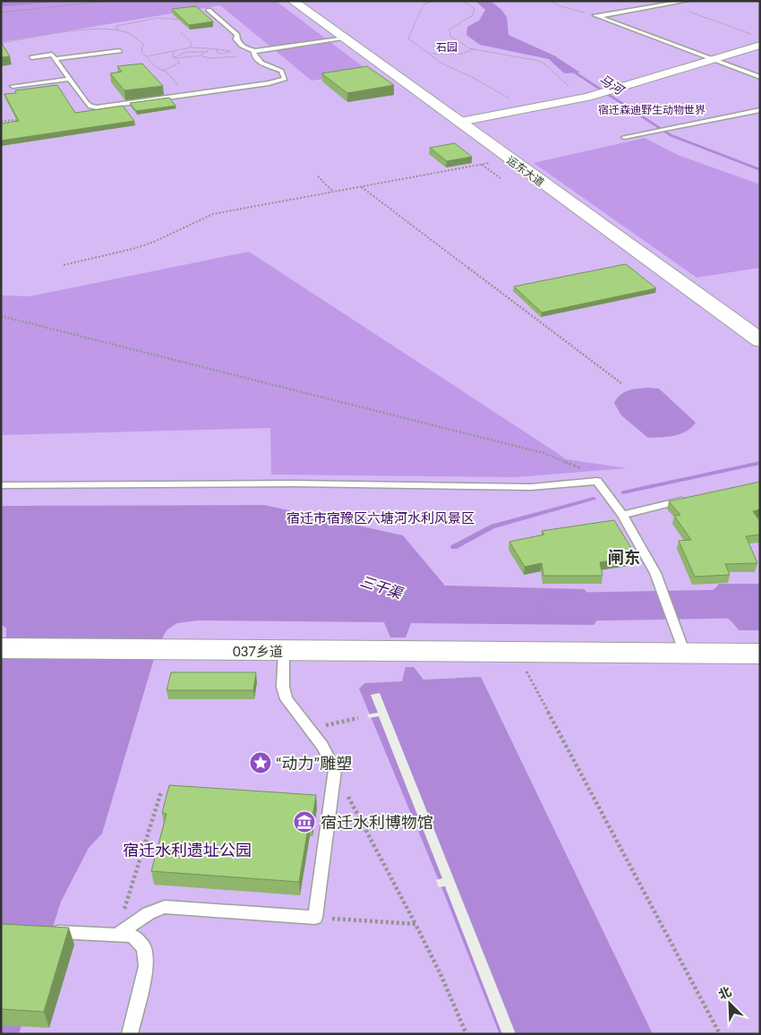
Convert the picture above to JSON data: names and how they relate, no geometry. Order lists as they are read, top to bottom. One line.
{"streets":{"main road":["运东大道","037乡道"]},"districts":["闸东"],"water":["马河","三干渠"],"parks":["石园","宿迁森迪野生动物世界","宿迁市宿豫区六塘河水利风景区","宿迁水利遗址公园"],"places":{"place":["“动力”雕塑"],"museum":["宿迁水利博物馆"]},"north":"top left"}
